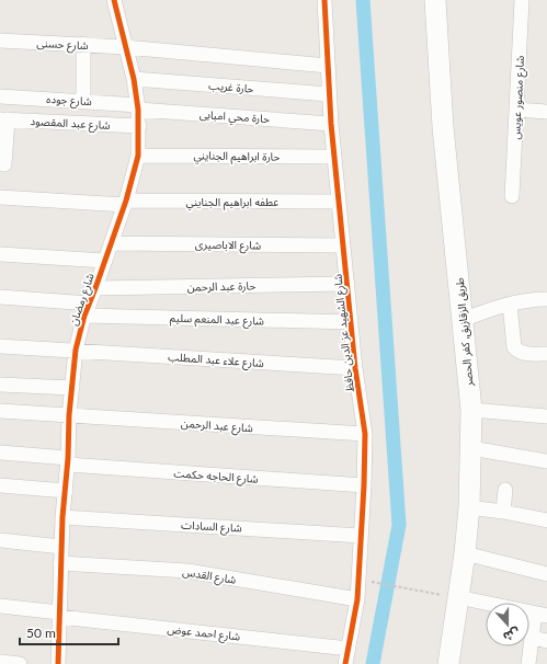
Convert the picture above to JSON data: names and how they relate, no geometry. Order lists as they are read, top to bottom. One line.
{"streets":{"main road":["طريق الزقازيق, كفر الحصر"],"street":["شارع حسنى","حارة غريب","شارع منصور عويس","شارع جوده","حارة محي امبابى","شارع عبد المقصود","حارة ابراهيم الجنايني","عطفه ابراهيم الجنايني","شارع الاباصيرى","حارة عبد الرحمن","شارع رمضان","شارع عبد المنعم سليم","شارع الشهيد عز الدين حافظ","شارع علاء عبد المطلب","شارع عبد الرحمن","شارع الحاجه حكمت","شارع السادات","شارع القدس","شارع احمد عوض"]},"crossings":[["شارع حسنى","شارع رمضان"],["حارة غريب","شارع رمضان"],["حارة غريب","شارع الشهيد عز الدين حافظ"],["شارع جوده","حارة محي امبابى"],["شارع جوده","شارع رمضان"],["حارة محي امبابى","شارع رمضان"],["حارة محي امبابى","شارع الشهيد عز الدين حافظ"],["شارع عبد المقصود","شارع رمضان"],["حارة ابراهيم الجنايني","شارع رمضان"],["حارة ابراهيم الجنايني","شارع الشهيد عز الدين حافظ"],["عطفه ابراهيم الجنايني","شارع رمضان"],["عطفه ابراهيم الجنايني","شارع الشهيد عز الدين حافظ"],["شارع الاباصيرى","شارع رمضان"],["شارع الاباصيرى","شارع الشهيد عز الدين حافظ"],["حارة عبد الرحمن","شارع رمضان"],["حارة عبد الرحمن","شارع الشهيد عز الدين حافظ"],["شارع رمضان","شارع عبد المنعم سليم"],["شارع رمضان","شارع علاء عبد المطلب"],["شارع رمضان","شارع عبد الرحمن"],["شارع رمضان","شارع الحاجه حكمت"],["شارع رمضان","شارع السادات"],["شارع رمضان","شارع القدس"],["شارع رمضان","شارع احمد عوض"],["شارع عبد المنعم سليم","شارع الشهيد عز الدين حافظ"],["شارع الشهيد عز الدين حافظ","شارع علاء عبد المطلب"],["شارع الشهيد عز الدين حافظ","شارع عبد الرحمن"],["شارع الشهيد عز الدين حافظ","شارع الحاجه حكمت"],["شارع الشهيد عز الدين حافظ","شارع السادات"],["شارع الشهيد عز الدين حافظ","شارع القدس"],["شارع الشهيد عز الدين حافظ","شارع احمد عوض"]],"scale_bar":"50 m","north":"bottom"}
